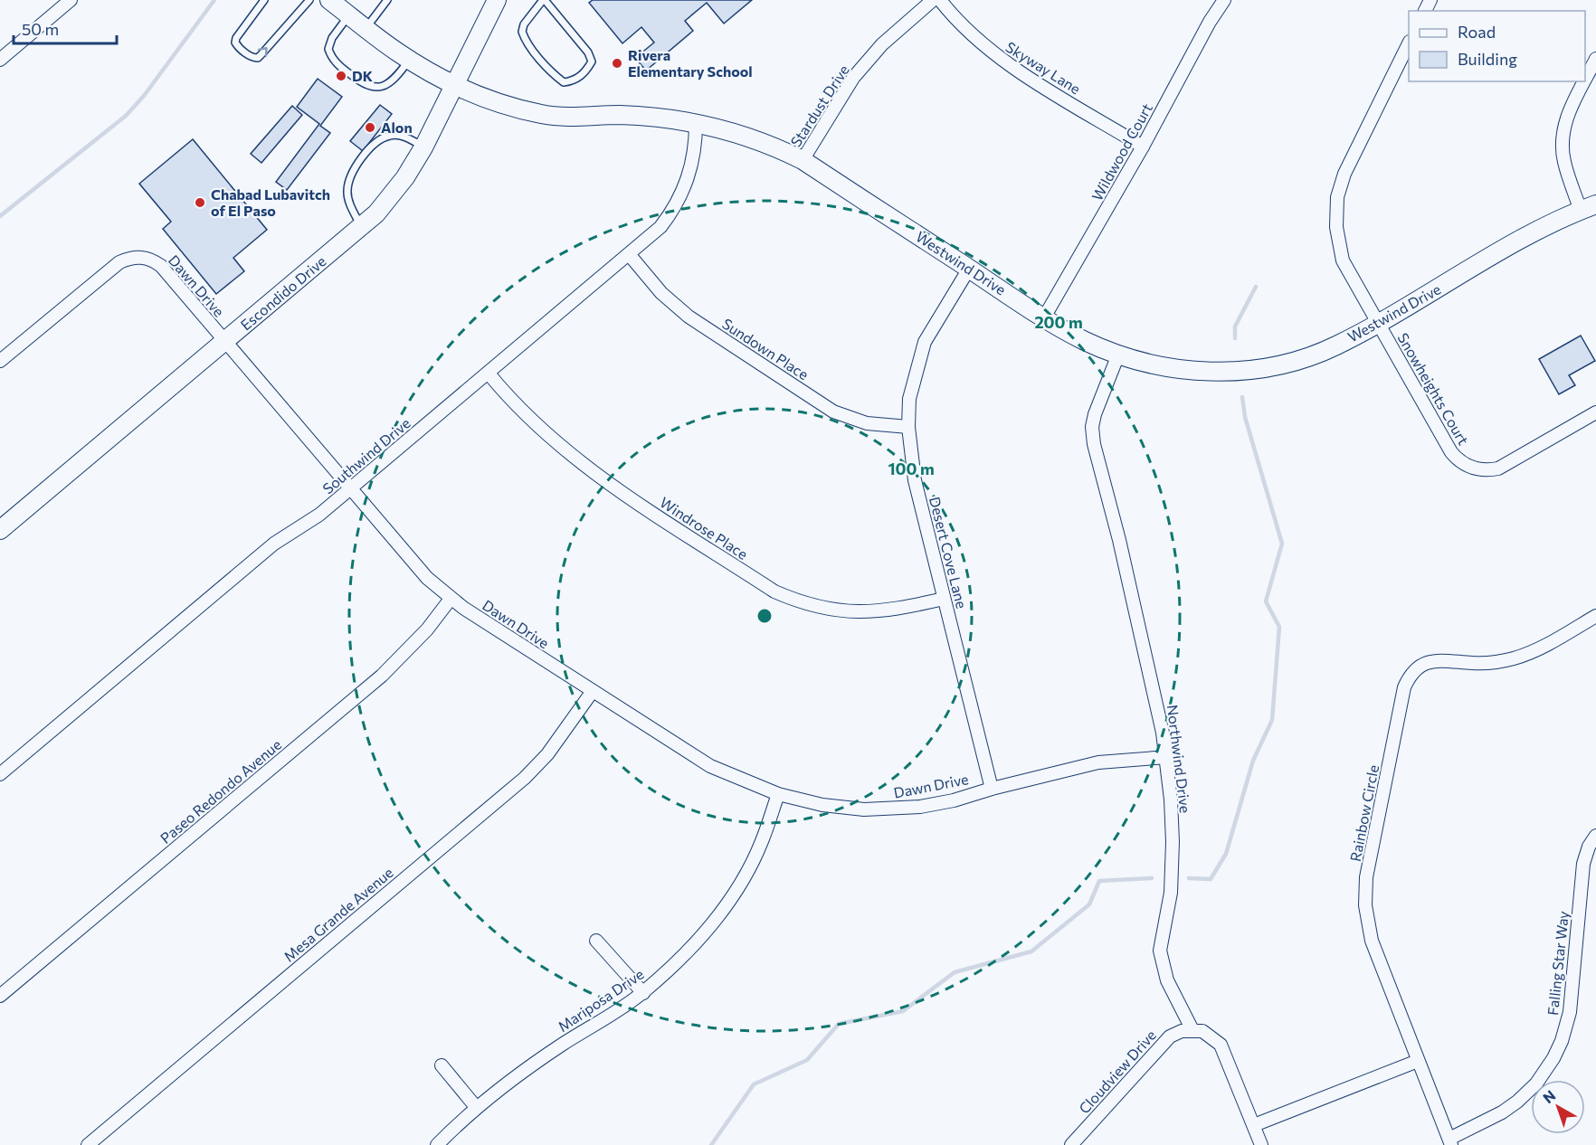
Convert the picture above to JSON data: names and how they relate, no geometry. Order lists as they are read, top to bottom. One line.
{"streets":{"main road":["Westwind Drive","Escondido Drive"],"street":["Skyway Lane","Stardust Drive","Wildwood Court","Dawn Drive","Sundown Place","Snowheights Court","Southwind Drive","Windrose Place","Desert Cove Lane","Northwind Drive","Paseo Redondo Avenue","Rainbow Circle","Mesa Grande Avenue","Falling Star Way","Mariposa Drive","Cloudview Drive"]},"crossings":[["Skyway Lane","Wildwood Court"],["Stardust Drive","Westwind Drive"],["Wildwood Court","Westwind Drive"],["Westwind Drive","Escondido Drive"],["Westwind Drive","Snowheights Court"],["Westwind Drive","Southwind Drive"],["Westwind Drive","Desert Cove Lane"],["Westwind Drive","Northwind Drive"],["Dawn Drive","Escondido Drive"],["Dawn Drive","Southwind Drive"],["Dawn Drive","Desert Cove Lane"],["Dawn Drive","Northwind Drive"],["Dawn Drive","Paseo Redondo Avenue"],["Dawn Drive","Mesa Grande Avenue"],["Dawn Drive","Mariposa Drive"],["Sundown Place","Southwind Drive"],["Sundown Place","Desert Cove Lane"],["Southwind Drive","Windrose Place"],["Windrose Place","Desert Cove Lane"],["Northwind Drive","Cloudview Drive"],["Rainbow Circle","Falling Star Way"]],"places":["Rivera Elementary School","DK","Alon","Chabad Lubavitch of El Paso"],"legend":["Road","Building"],"scale_bar":"50 m","north":"top left","rings":["200 m","100 m"]}
